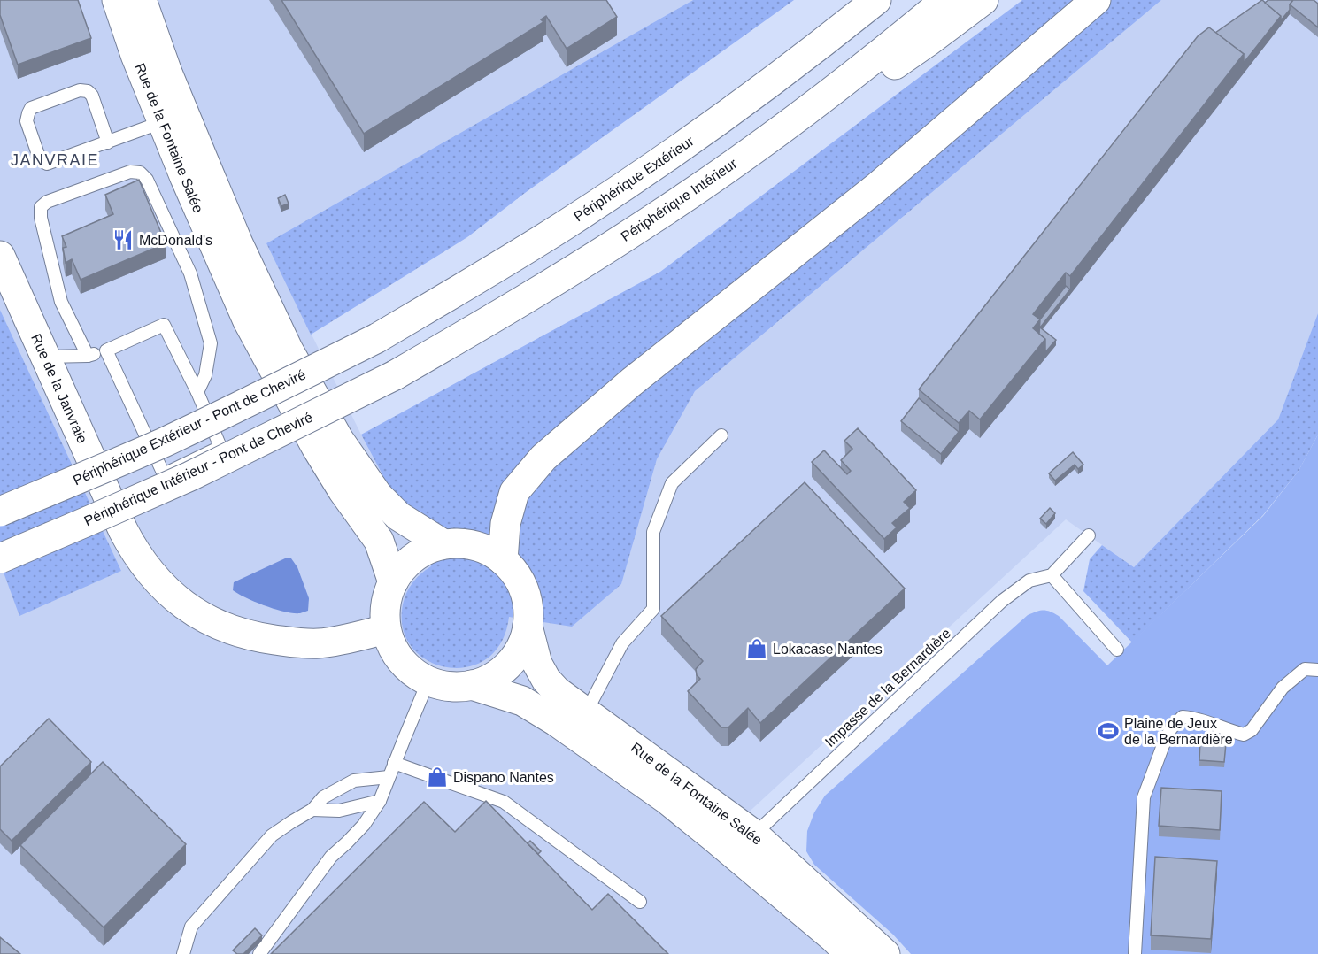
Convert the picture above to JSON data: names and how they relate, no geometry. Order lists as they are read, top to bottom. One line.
{"streets":{"main road":["Rue de la Fontaine Salée","Périphérique Extérieur","Périphérique Intérieur","Rue de la Janvraie","Périphérique Extérieur - Pont de Cheviré","Périphérique Intérieur - Pont de Cheviré"],"lane":["Impasse de la Bernardière"]},"crossings":[["Rue de la Fontaine Salée","Rue de la Janvraie"],["Rue de la Fontaine Salée","Impasse de la Bernardière"],["Périphérique Extérieur","Périphérique Extérieur - Pont de Cheviré"],["Périphérique Intérieur","Périphérique Intérieur - Pont de Cheviré"]],"districts":["JANVRAIE"],"places":{"restaurant":["McDonald's"],"shop":["Lokacase Nantes","Dispano Nantes"],"sports":["Plaine de Jeux de la Bernardière"]}}
